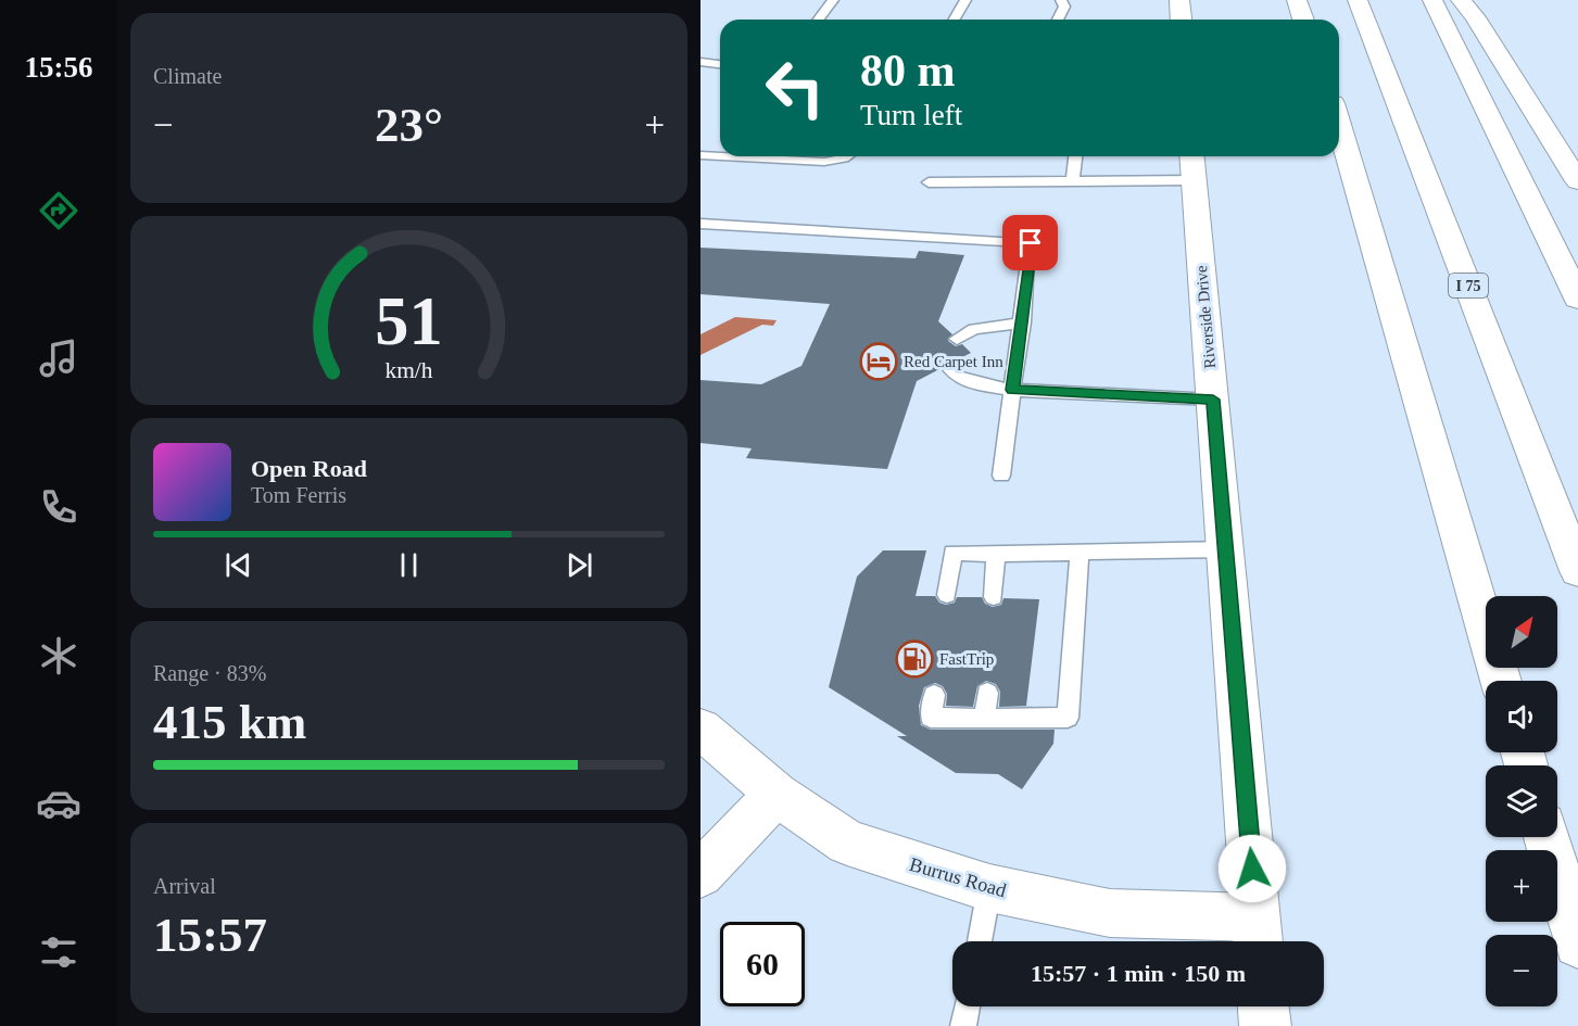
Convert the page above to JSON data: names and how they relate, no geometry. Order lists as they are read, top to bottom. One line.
{"streets":{"main road":["I 75","Riverside Drive","Burrus Road"]},"crossings":[["Riverside Drive","Burrus Road"]],"places":{"hotel":["Red Carpet Inn"],"fuel station":["FastTrip"]},"north":"top right","page":{"tabs":"15:56","tile":["Climate",["Range · 83%","415 km"],["Arrival","15:57"]],"turn":["80 m","Turn left"],"heat":["−","23°","+"],"song":["Open Road","Tom Ferris"],"map_buttons":["+","−"],"limit":"60","trip":"15:57 · 1 min · 150 m","gauge":["51","km/h"]}}
